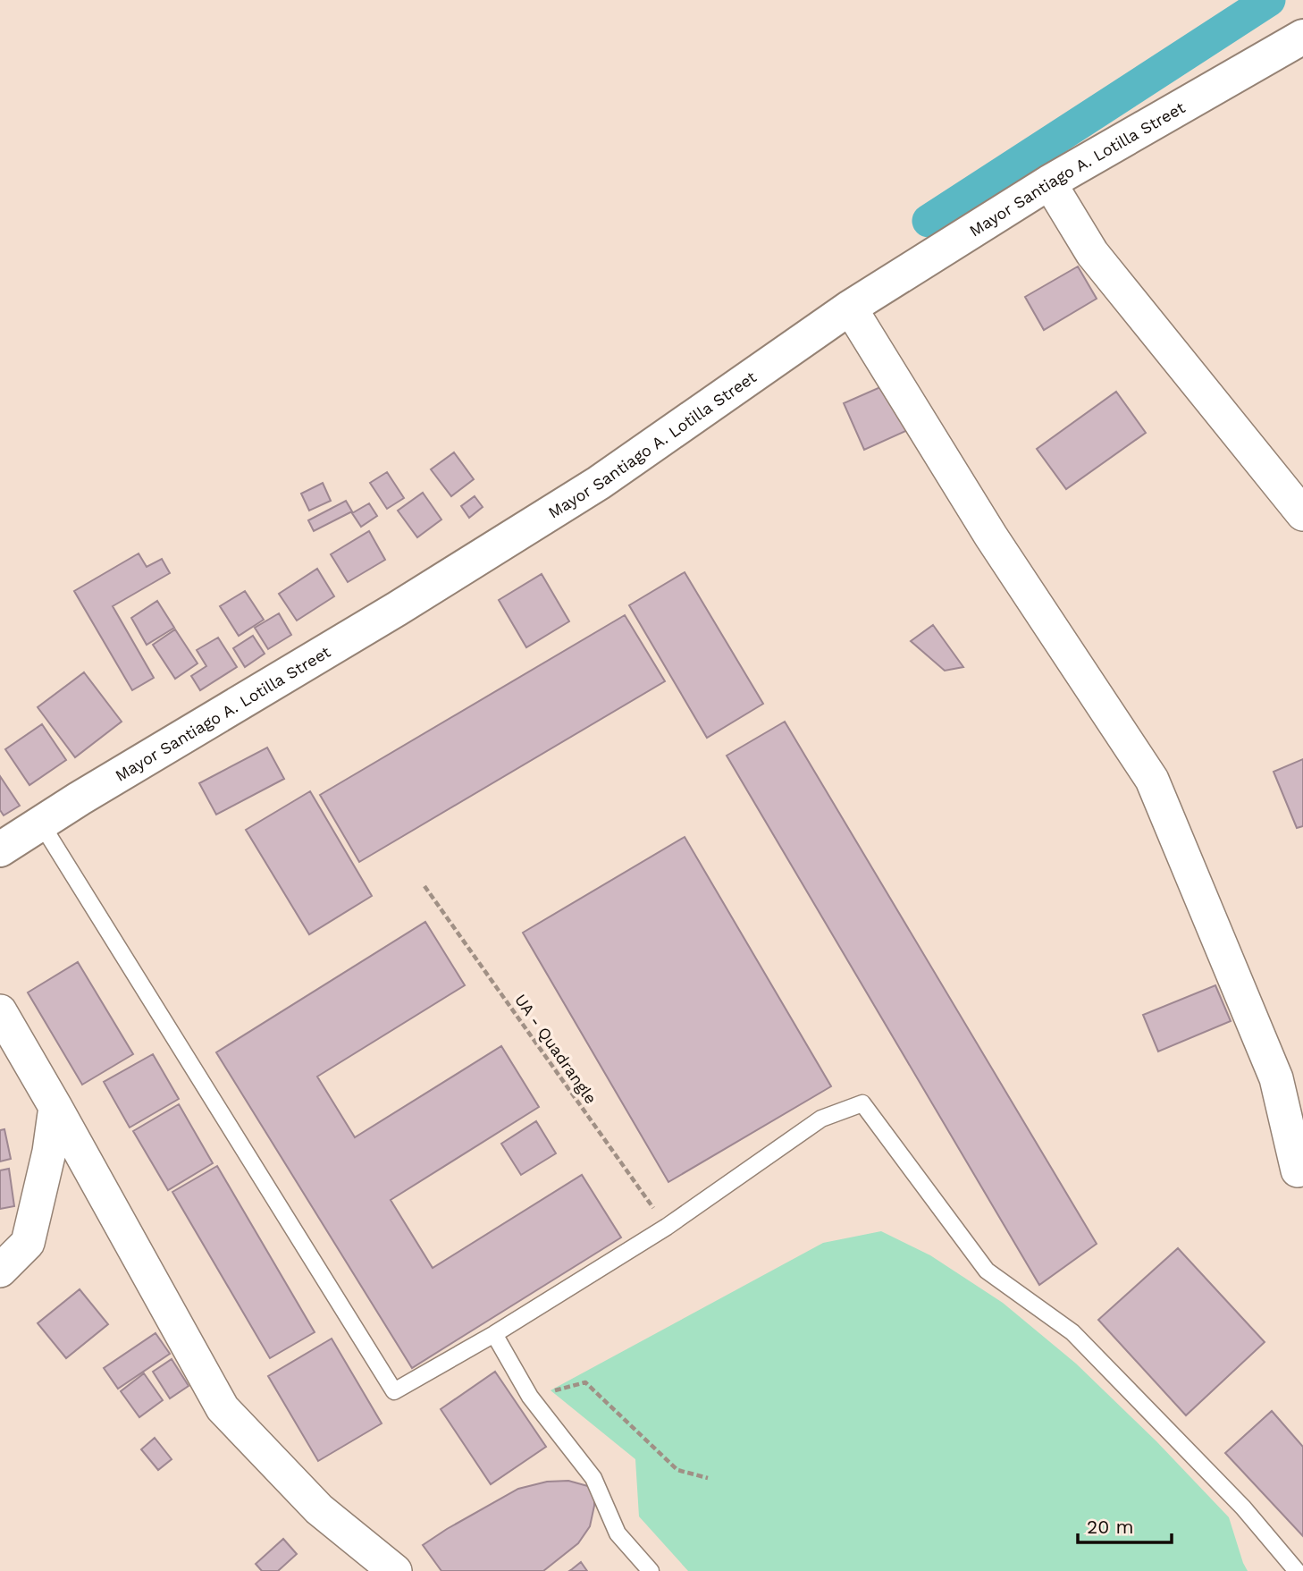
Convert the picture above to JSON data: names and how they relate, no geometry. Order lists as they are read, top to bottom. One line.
{"streets":{"main road":["Mayor Santiago A. Lotilla Street"],"path":["UA - Quadrangle"]},"scale_bar":"20 m"}
